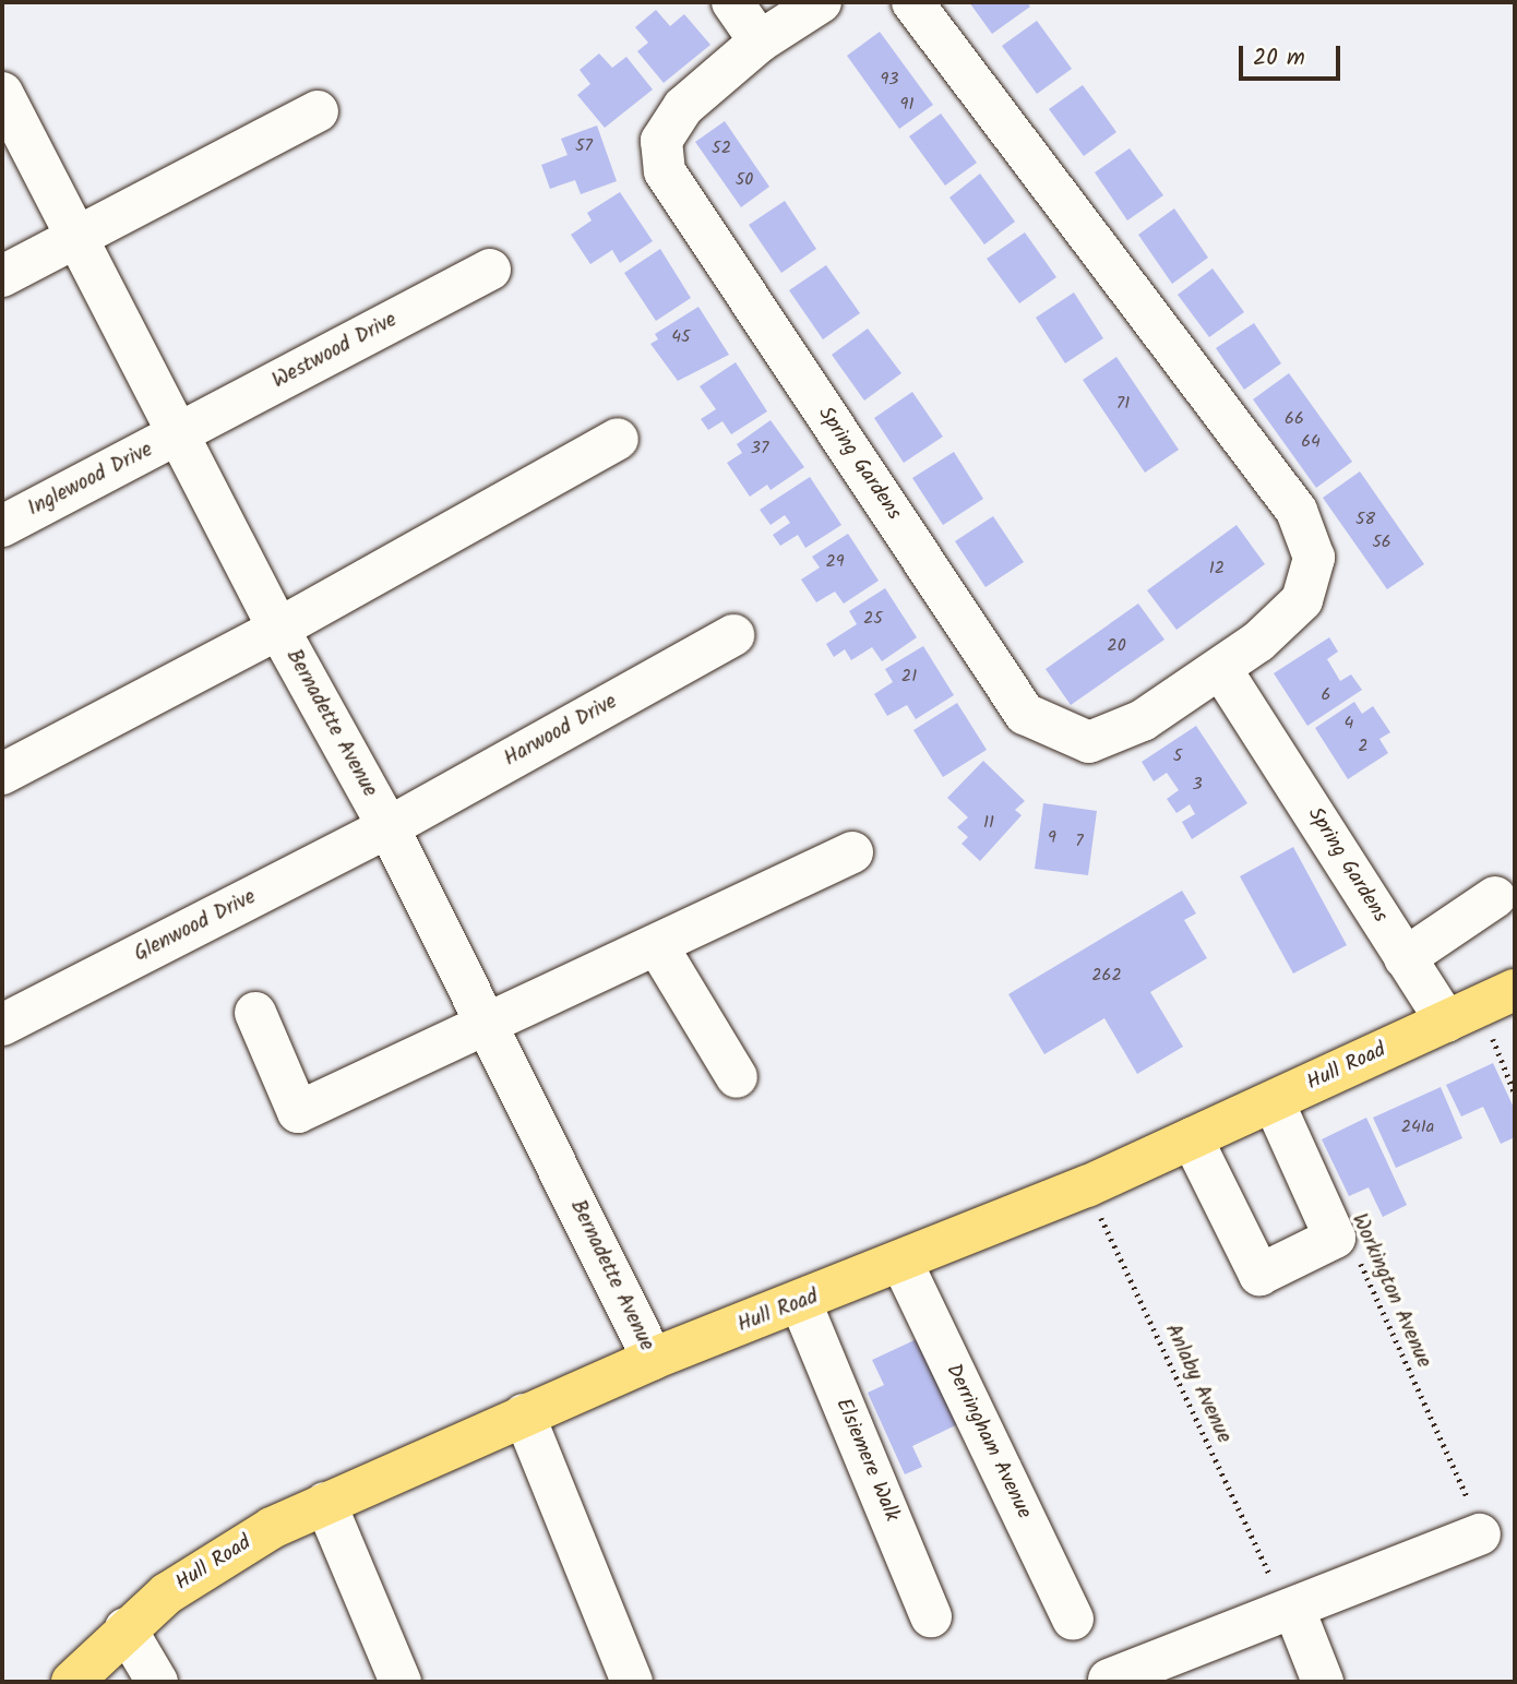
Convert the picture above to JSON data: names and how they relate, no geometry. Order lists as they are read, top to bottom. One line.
{"streets":{"main road":["Hull Road"],"street":["Westwood Drive","Spring Gardens","Inglewood Drive","Bernadette Avenue","Harwood Drive","Glenwood Drive","Derringham Avenue","Elsiemere Walk"],"path":["Workington Avenue","Anlaby Avenue"]},"crossings":[["Westwood Drive","Inglewood Drive"],["Westwood Drive","Bernadette Avenue"],["Spring Gardens","Hull Road"],["Inglewood Drive","Bernadette Avenue"],["Bernadette Avenue","Harwood Drive"],["Bernadette Avenue","Glenwood Drive"],["Bernadette Avenue","Hull Road"],["Harwood Drive","Glenwood Drive"],["Hull Road","Anlaby Avenue"],["Hull Road","Derringham Avenue"],["Hull Road","Elsiemere Walk"]],"house_numbers":["93","91","57","52","50","45","71","66","64","37","58","56","29","12","25","20","21","6","4","2","5","3","11","9","7","262","241a"],"scale_bar":"20 m"}
